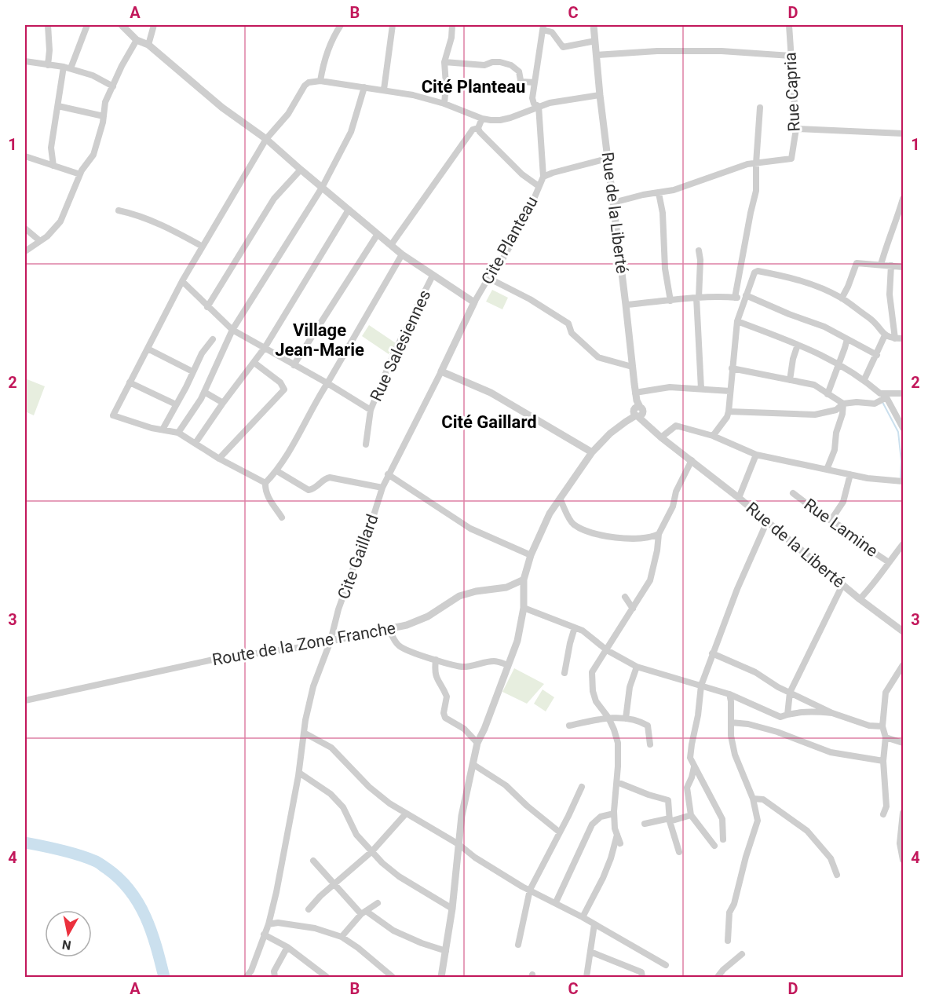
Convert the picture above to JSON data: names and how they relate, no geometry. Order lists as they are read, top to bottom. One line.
{"streets":{"street":["Rue Capria","Rue de la Liberté","Cite Planteau","Rue Salesiennes","Rue Lamine","Cite Gaillard","Route de la Zone Franche"]},"crossings":[["Rue de la Liberté","Cite Planteau"],["Cite Planteau","Cite Gaillard"],["Cite Gaillard","Route de la Zone Franche"]],"districts":["Cité Planteau","Village Jean-Marie","Cité Gaillard"],"north":"bottom","grid":{"columns":["A","B","C","D"],"rows":["1","2","3","4"]}}
